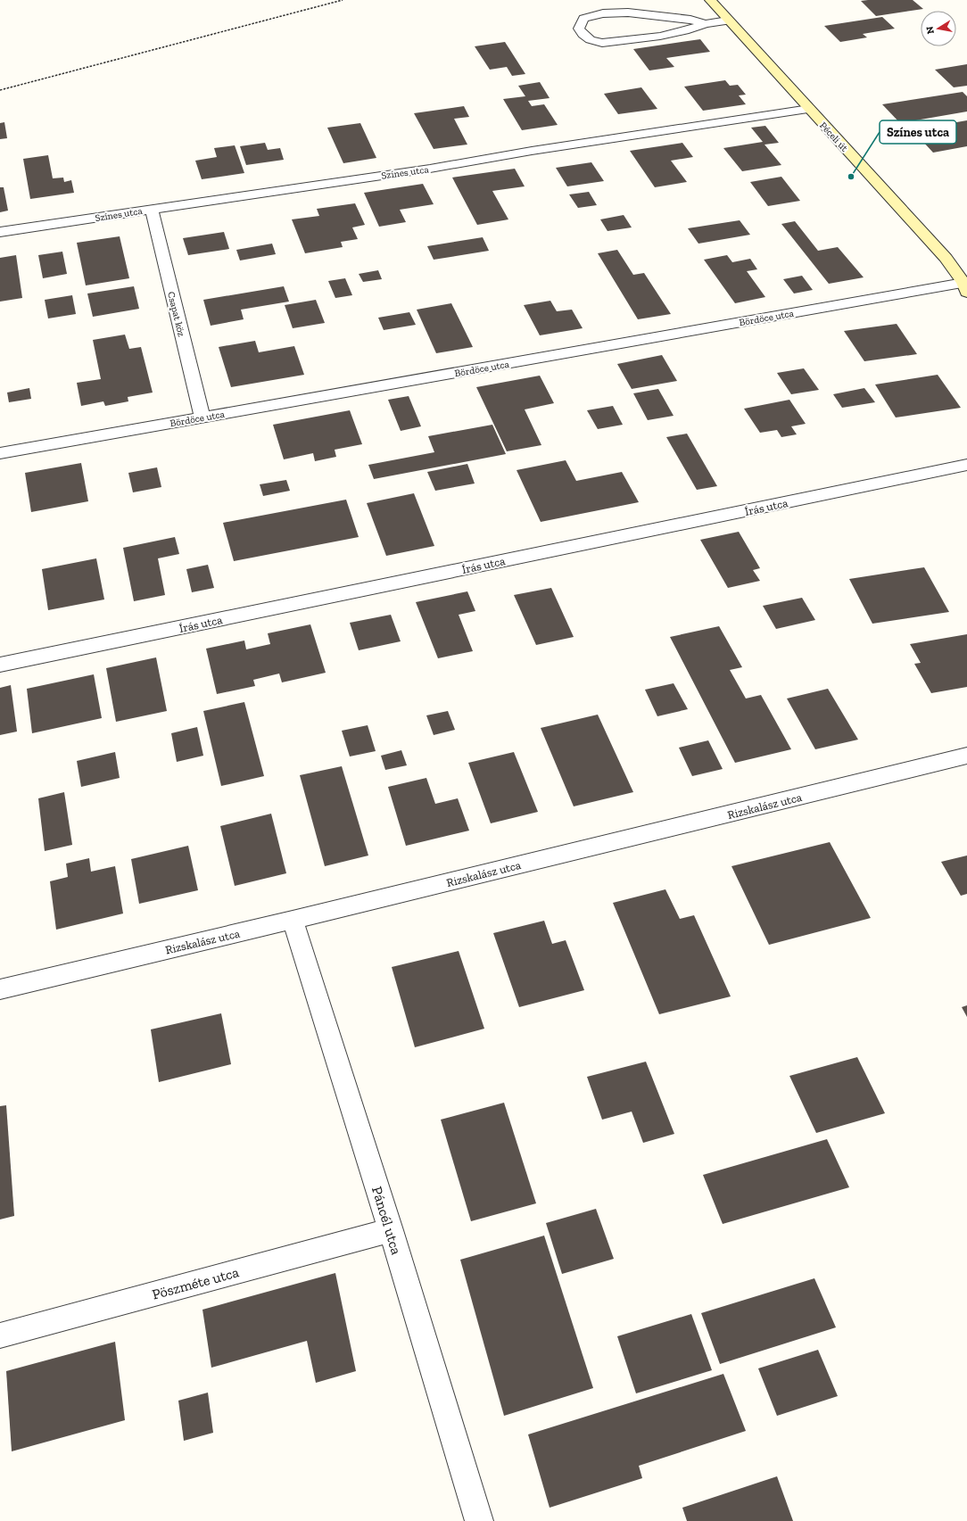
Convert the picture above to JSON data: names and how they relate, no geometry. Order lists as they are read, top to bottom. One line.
{"streets":{"main road":["Péceli út"],"street":["Színes utca","Csapat köz","Bördöce utca","Írás utca","Rizskalász utca","Páncél utca","Pöszméte utca"]},"crossings":[["Péceli út","Színes utca"],["Péceli út","Bördöce utca"],["Színes utca","Csapat köz"],["Csapat köz","Bördöce utca"],["Rizskalász utca","Páncél utca"],["Páncél utca","Pöszméte utca"]],"places":["Színes utca"],"north":"left"}
